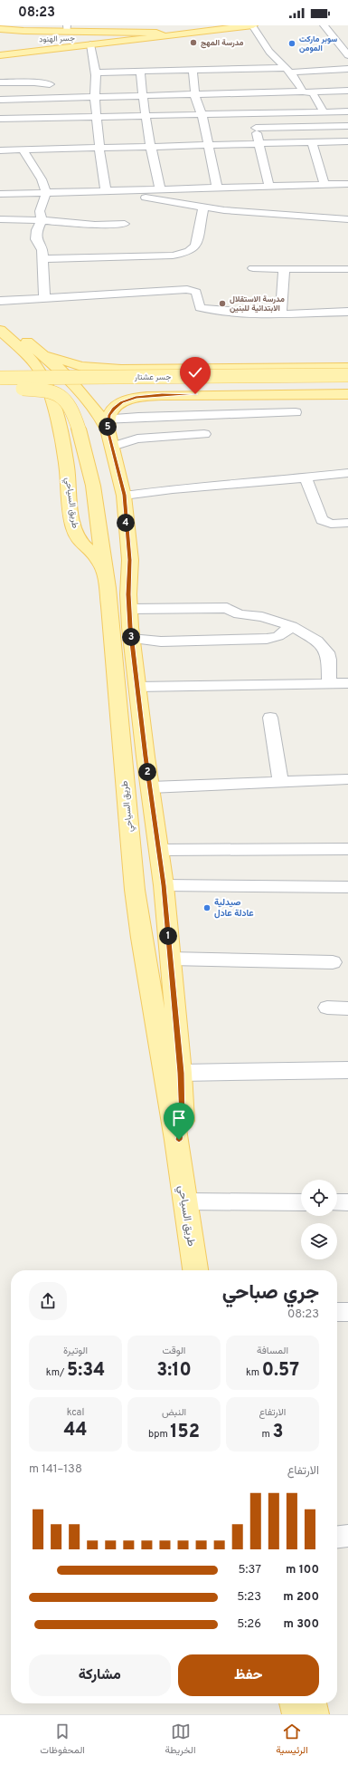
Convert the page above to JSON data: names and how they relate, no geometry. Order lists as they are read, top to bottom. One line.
{"streets":{"main road":["جسر الهنود","جسر عشتار","طريق السياحي"]},"places":["مدرسة المهج","سوبر ماركت المومن","مدرسة الاستقلال الابتدائية للبنين","صيدلية عادلة عادل"],"page":{"status":"08:23","pins":["5","4","3","2","1"],"heading":["جري صباحي","08:23"],"stats":[["المسافة","0.57 km"],["الوقت","3:10"],["الوتيرة","5:34 /km"],["الارتفاع","3 m"],["النبض","152 bpm"],["kcal","44"]],"chart":["الارتفاع","138–141 m"],"list":[{"name":"100 m","note":"5:37"},{"name":"200 m","note":"5:23"},{"name":"300 m","note":"5:26"}],"buttons":["حفظ","مشاركة"],"tabs":["الرئيسية","الخريطة","المحفوظات"]}}
